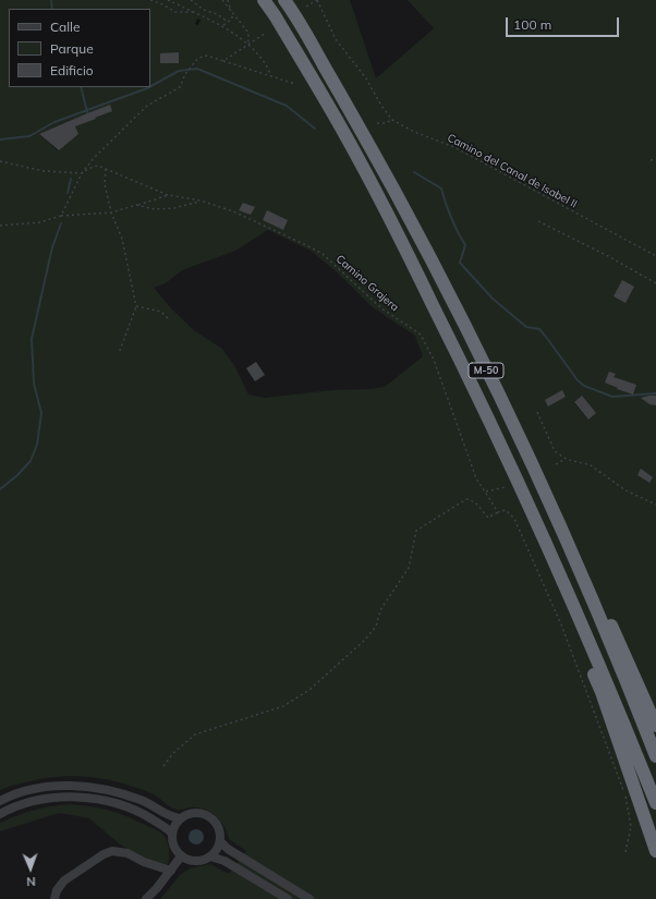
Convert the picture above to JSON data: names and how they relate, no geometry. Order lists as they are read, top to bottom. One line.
{"streets":{"highway":["M-50"],"path":["Camino del Canal de Isabel II","Camino Grajera"]},"legend":["Calle","Parque","Edificio"],"scale_bar":"100 m","north":"bottom"}
